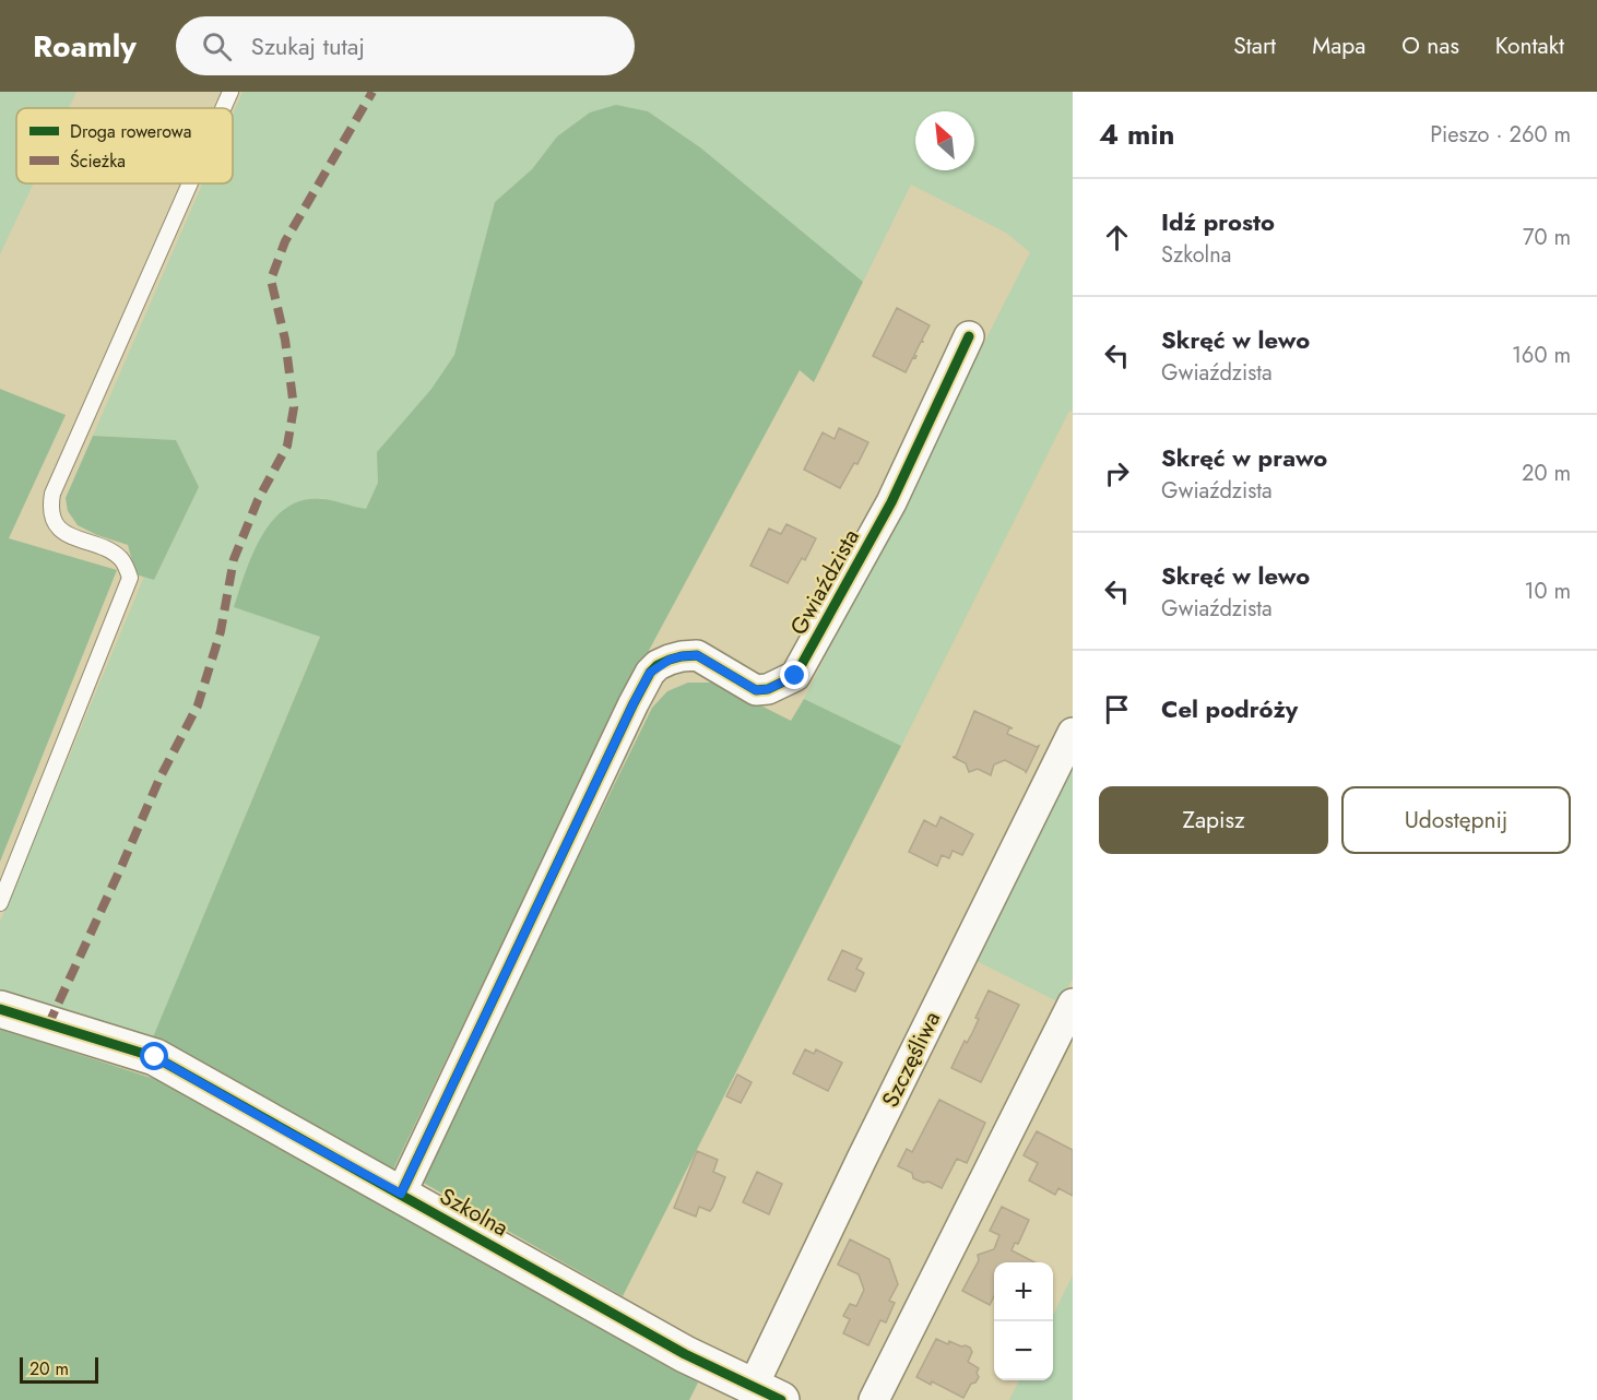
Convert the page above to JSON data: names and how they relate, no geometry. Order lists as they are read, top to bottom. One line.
{"streets":{"street":["Gwiaździsta","Szczęśliwa","Szkolna"]},"crossings":[["Gwiaździsta","Szkolna"],["Szczęśliwa","Szkolna"]],"legend":["Droga rowerowa","Ścieżka"],"scale_bar":"20 m","north":"top left","page":{"header":"Roamly","search":"Szukaj tutaj","nav":["Start","Mapa","O nas","Kontakt"],"heading":["4 min","Pieszo · 260 m"],"list":[["Idź prosto","Szkolna","70 m"],["Skręć w lewo","Gwiaździsta","160 m"],["Skręć w prawo","Gwiaździsta","20 m"],["Skręć w lewo","Gwiaździsta","10 m"],"Cel podróży"],"buttons":["Zapisz","Udostępnij"],"map_buttons":["+","−"],"scale":"20 m"}}
